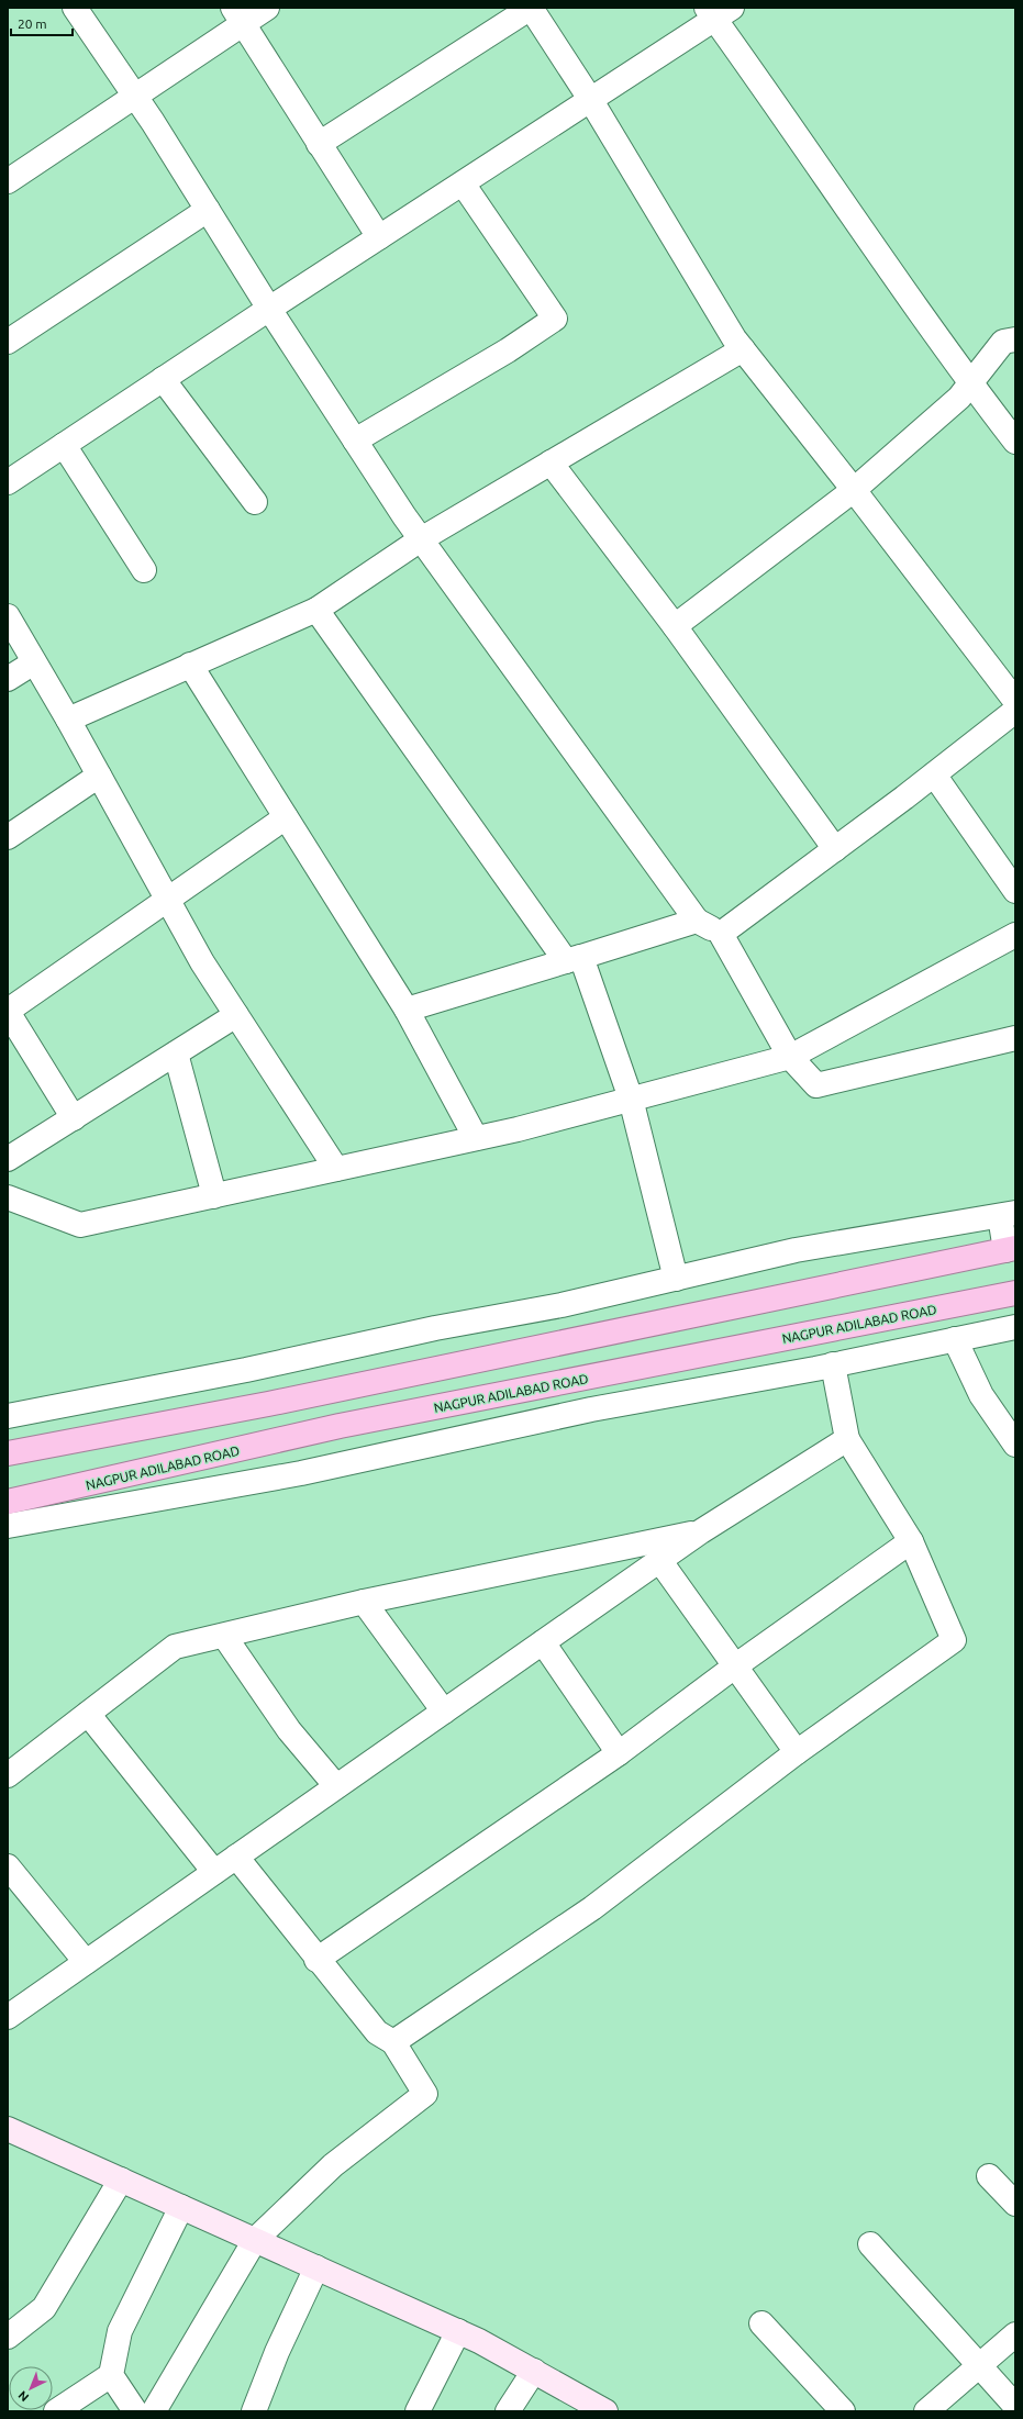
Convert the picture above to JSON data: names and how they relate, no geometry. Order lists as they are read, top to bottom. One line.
{"streets":{"highway":["NAGPUR ADILABAD ROAD"]},"scale_bar":"20 m","north":"bottom left"}
